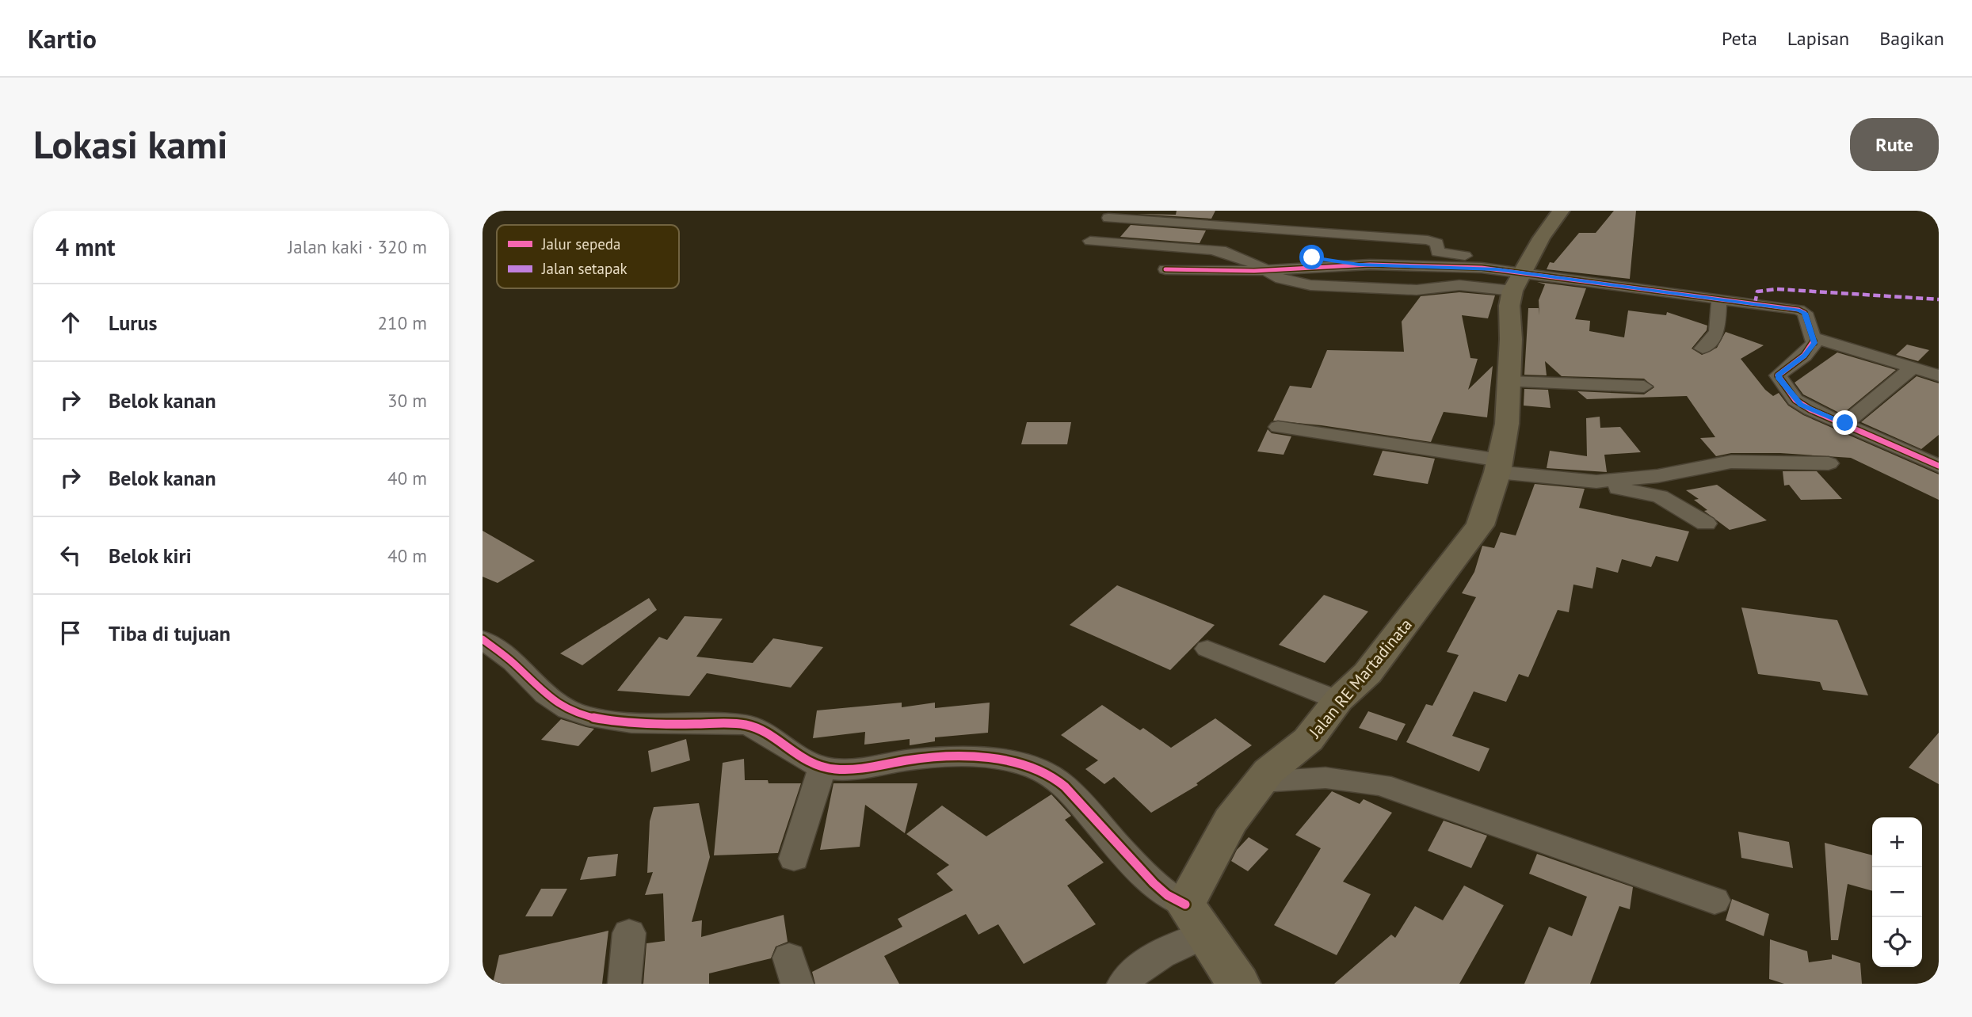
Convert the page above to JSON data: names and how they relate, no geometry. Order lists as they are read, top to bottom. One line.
{"streets":{"highway":["Jalan RE Martadinata"]},"legend":["Jalur sepeda","Jalan setapak"],"page":{"header":"Kartio","nav":["Peta","Lapisan","Bagikan"],"buttons":"Rute","title":"Lokasi kami","heading":["4 mnt","Jalan kaki · 320 m"],"list":[["Lurus","210 m"],["Belok kanan","30 m"],["Belok kanan","40 m"],["Belok kiri","40 m"],"Tiba di tujuan"],"map_buttons":["+","−"]}}
